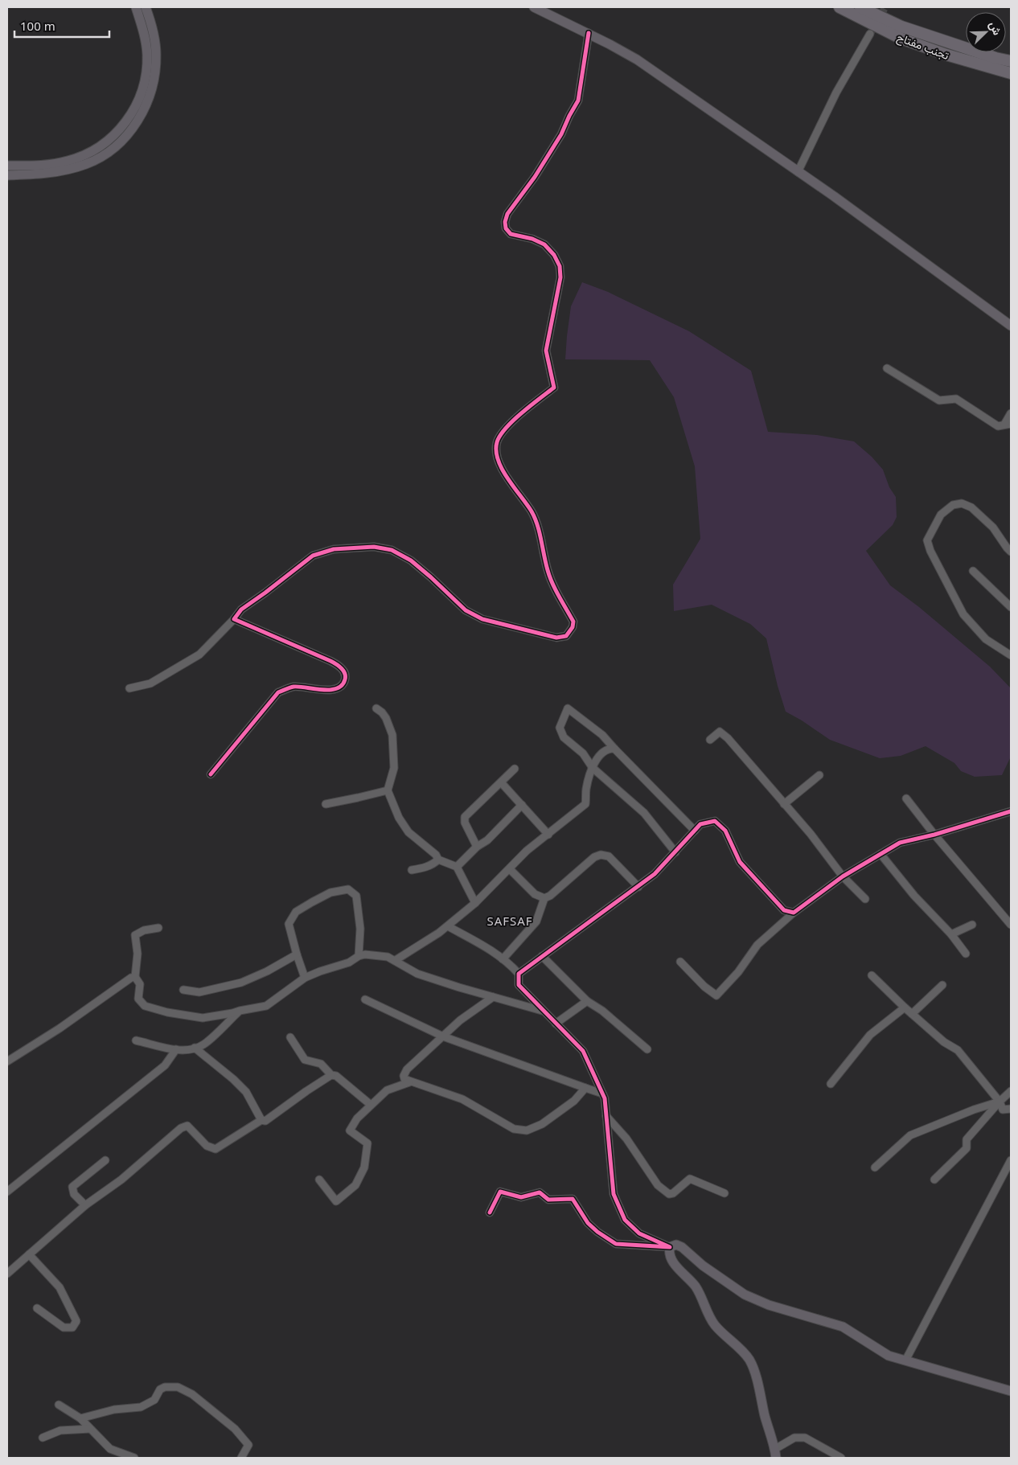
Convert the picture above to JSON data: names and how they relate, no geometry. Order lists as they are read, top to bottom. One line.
{"streets":{"highway":["تجنب مفتاح"]},"districts":["SAFSAF"],"scale_bar":"100 m","north":"top right"}
